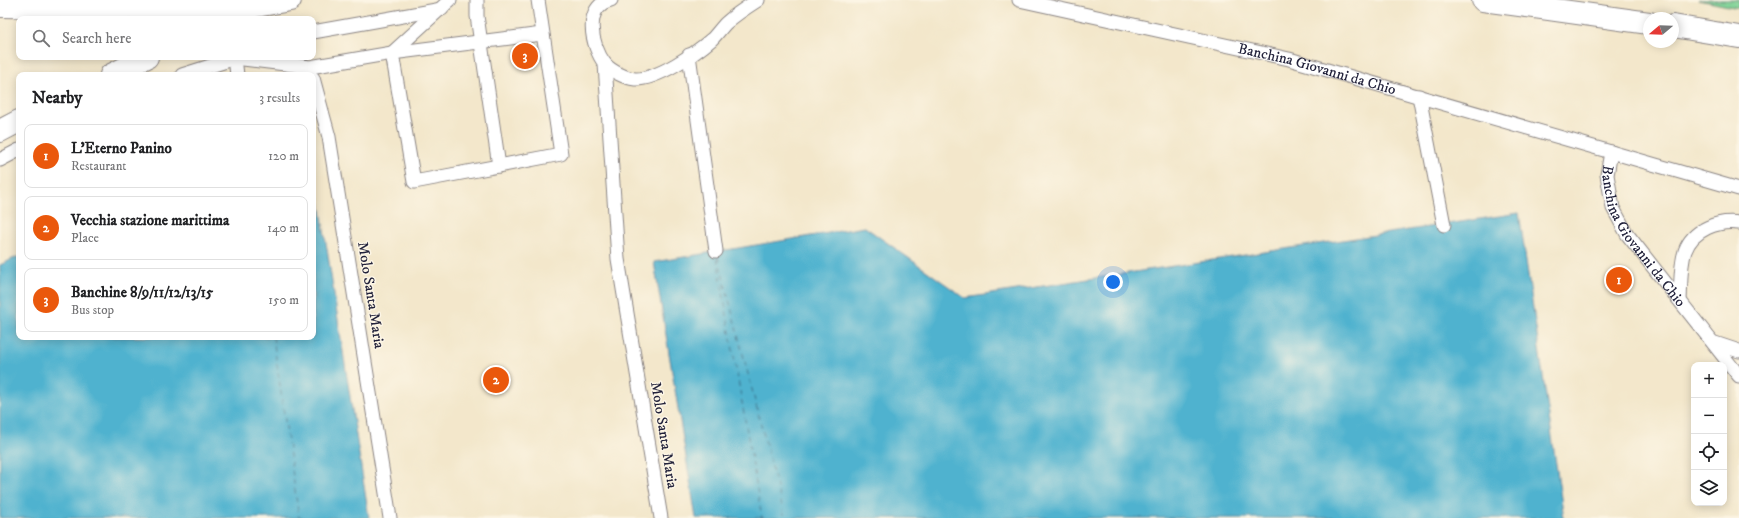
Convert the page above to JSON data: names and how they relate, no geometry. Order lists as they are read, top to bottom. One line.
{"streets":{"lane":["Banchina Giovanni da Chio","Molo Santa Maria"]},"north":"left","page":{"search":"Search here","pins":["3","1","2"],"heading":["Nearby","3 results"],"list":[{"mark":"1","name":"L'Eterno Panino","note":"Restaurant","value":"120 m"},{"mark":"2","name":"Vecchia stazione marittima","note":"Place","value":"140 m"},{"mark":"3","name":"Banchine 8/9/11/12/13/15","note":"Bus stop","value":"150 m"}],"map_buttons":["+","−"]}}
